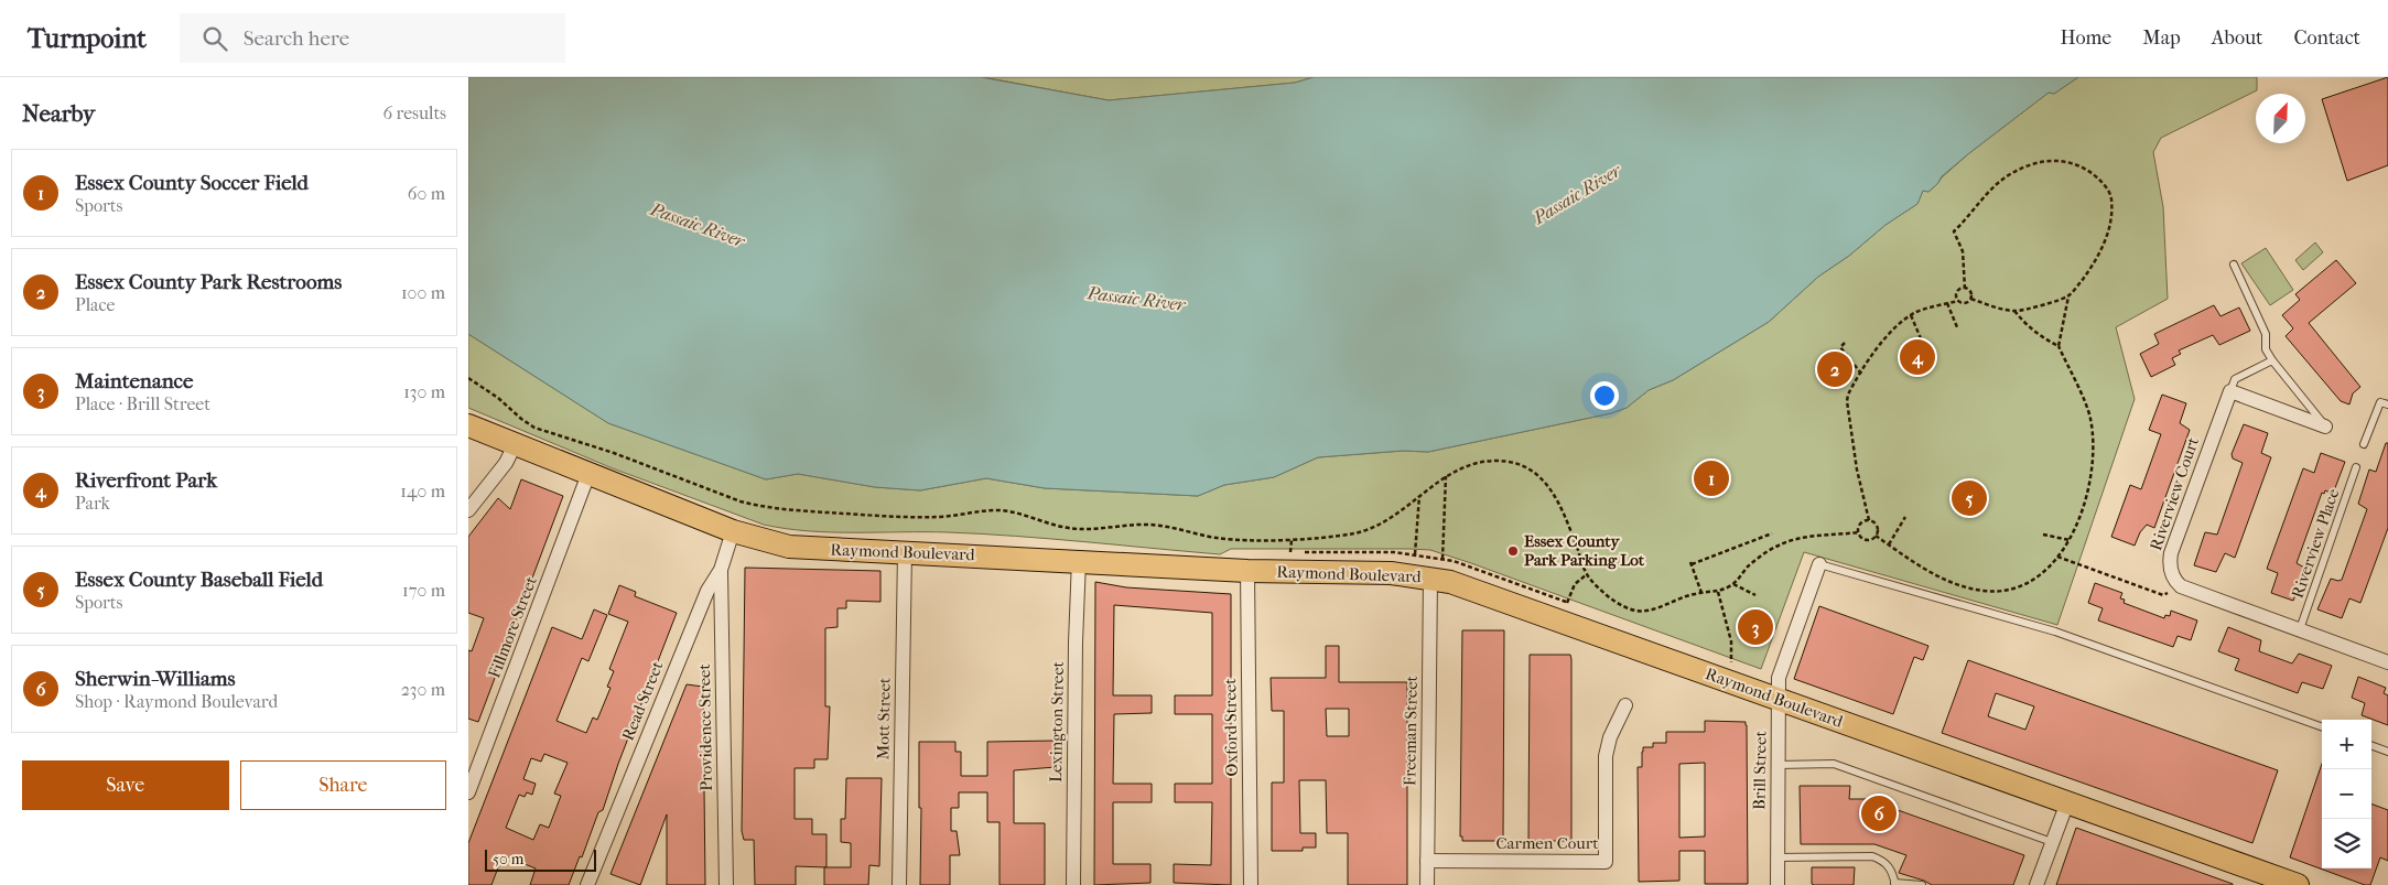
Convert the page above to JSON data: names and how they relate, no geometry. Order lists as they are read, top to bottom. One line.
{"streets":{"main road":["Raymond Boulevard"],"street":["Riverview Court","Fillmore Street","Read Street","Mott Street","Lexington Street","Providence Street","Oxford Street","Freeman Street","Brill Street","Carmen Court"],"lane":["Riverview Place"]},"crossings":[["Raymond Boulevard","Fillmore Street"],["Raymond Boulevard","Read Street"],["Raymond Boulevard","Mott Street"],["Raymond Boulevard","Lexington Street"],["Raymond Boulevard","Oxford Street"],["Raymond Boulevard","Freeman Street"],["Raymond Boulevard","Brill Street"],["Read Street","Providence Street"],["Freeman Street","Carmen Court"]],"water":["Passaic River"],"places":["Essex County Park Parking Lot"],"scale_bar":"50 m","north":"top right","page":{"header":"Turnpoint","search":"Search here","nav":["Home","Map","About","Contact"],"heading":["Nearby","6 results"],"list":[{"mark":"1","name":"Essex County Soccer Field","note":"Sports","value":"60 m"},{"mark":"2","name":"Essex County Park Restrooms","note":"Place","value":"100 m"},{"mark":"3","name":"Maintenance","note":"Place · Brill Street","value":"130 m"},{"mark":"4","name":"Riverfront Park","note":"Park","value":"140 m"},{"mark":"5","name":"Essex County Baseball Field","note":"Sports","value":"170 m"},{"mark":"6","name":"Sherwin-Williams","note":"Shop · Raymond Boulevard","value":"230 m"}],"pins":["4","2","1","5","3","6"],"map_buttons":["+","−"],"buttons":["Save","Share"],"scale":"50 m"}}
